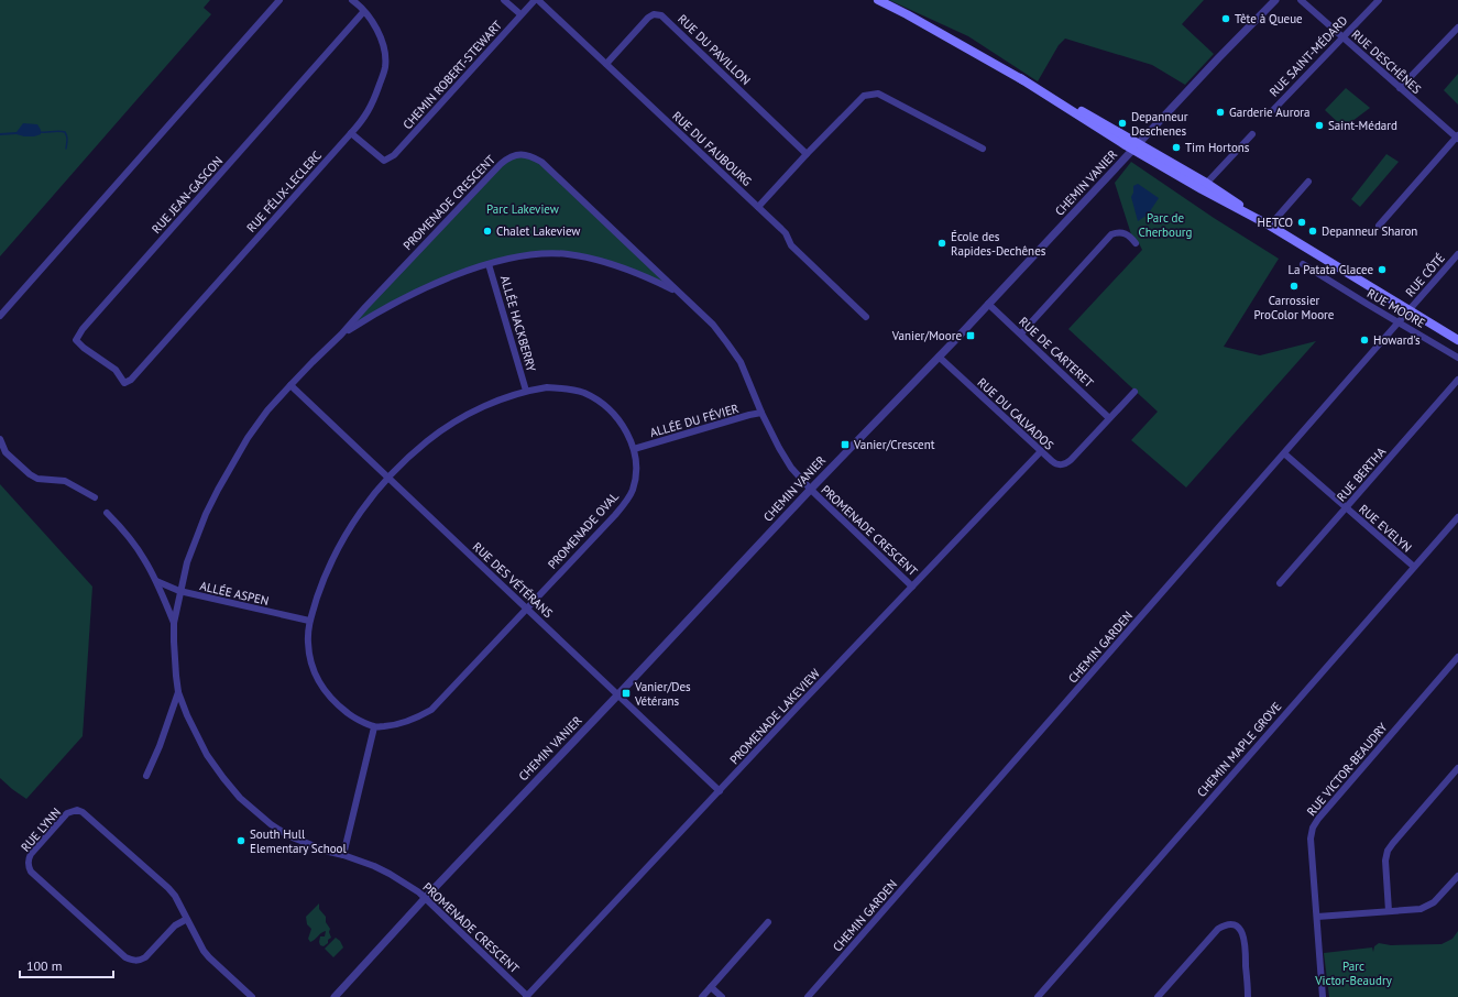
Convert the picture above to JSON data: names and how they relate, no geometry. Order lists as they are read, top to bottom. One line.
{"streets":{"street":["RUE DU PAVILLON","RUE SAINT-MÉDARD","RUE DESCHÊNES","CHEMIN ROBERT-STEWART","RUE DU FAUBOURG","CHEMIN VANIER","RUE FÉLIX-LECLERC","RUE JEAN-GASCON","PROMENADE CRESCENT","RUE CÔTÉ","RUE MOORE","ALLÉE HACKBERRY","RUE DE CARTERET","RUE DU CALVADOS","ALLÉE DU FÉVIER","RUE BERTHA","RUE EVELYN","PROMENADE OVAL","RUE DES VÉTÉRANS","ALLÉE ASPEN","CHEMIN GARDEN","PROMENADE LAKEVIEW","CHEMIN MAPLE GROVE","RUE VICTOR-BEAUDRY","RUE LYNN"]},"crossings":[["RUE DU PAVILLON","RUE DU FAUBOURG"],["RUE SAINT-MÉDARD","RUE DESCHÊNES"],["CHEMIN ROBERT-STEWART","RUE DU FAUBOURG"],["CHEMIN ROBERT-STEWART","RUE FÉLIX-LECLERC"],["CHEMIN VANIER","PROMENADE CRESCENT"],["CHEMIN VANIER","RUE DE CARTERET"],["CHEMIN VANIER","RUE DU CALVADOS"],["CHEMIN VANIER","RUE DES VÉTÉRANS"],["RUE FÉLIX-LECLERC","RUE JEAN-GASCON"],["PROMENADE CRESCENT","ALLÉE HACKBERRY"],["PROMENADE CRESCENT","ALLÉE DU FÉVIER"],["PROMENADE CRESCENT","RUE DES VÉTÉRANS"],["PROMENADE CRESCENT","ALLÉE ASPEN"],["PROMENADE CRESCENT","PROMENADE LAKEVIEW"],["RUE CÔTÉ","CHEMIN GARDEN"],["RUE MOORE","CHEMIN GARDEN"],["ALLÉE HACKBERRY","PROMENADE OVAL"],["RUE DE CARTERET","RUE DU CALVADOS"],["RUE DU CALVADOS","PROMENADE LAKEVIEW"],["ALLÉE DU FÉVIER","PROMENADE OVAL"],["RUE BERTHA","RUE EVELYN"],["RUE EVELYN","CHEMIN GARDEN"],["RUE EVELYN","CHEMIN MAPLE GROVE"],["PROMENADE OVAL","RUE DES VÉTÉRANS"],["PROMENADE OVAL","ALLÉE ASPEN"],["RUE DES VÉTÉRANS","PROMENADE LAKEVIEW"]],"parks":["Parc Lakeview","Parc de Cherbourg","Parc Victor-Beaudry"],"places":{"other":["Tête à Queue","Garderie Aurora","Depanneur Deschenes","Saint-Médard","Tim Hortons","HETCO","Chalet Lakeview","Depanneur Sharon","École des Rapides-Dechênes","La Patata Glacee","Carrossier ProColor Moore","Howard's","South Hull Elementary School"],"transit":["Vanier/Moore","Vanier/Crescent","Vanier/Des Vétérans"]},"scale_bar":"100 m"}
